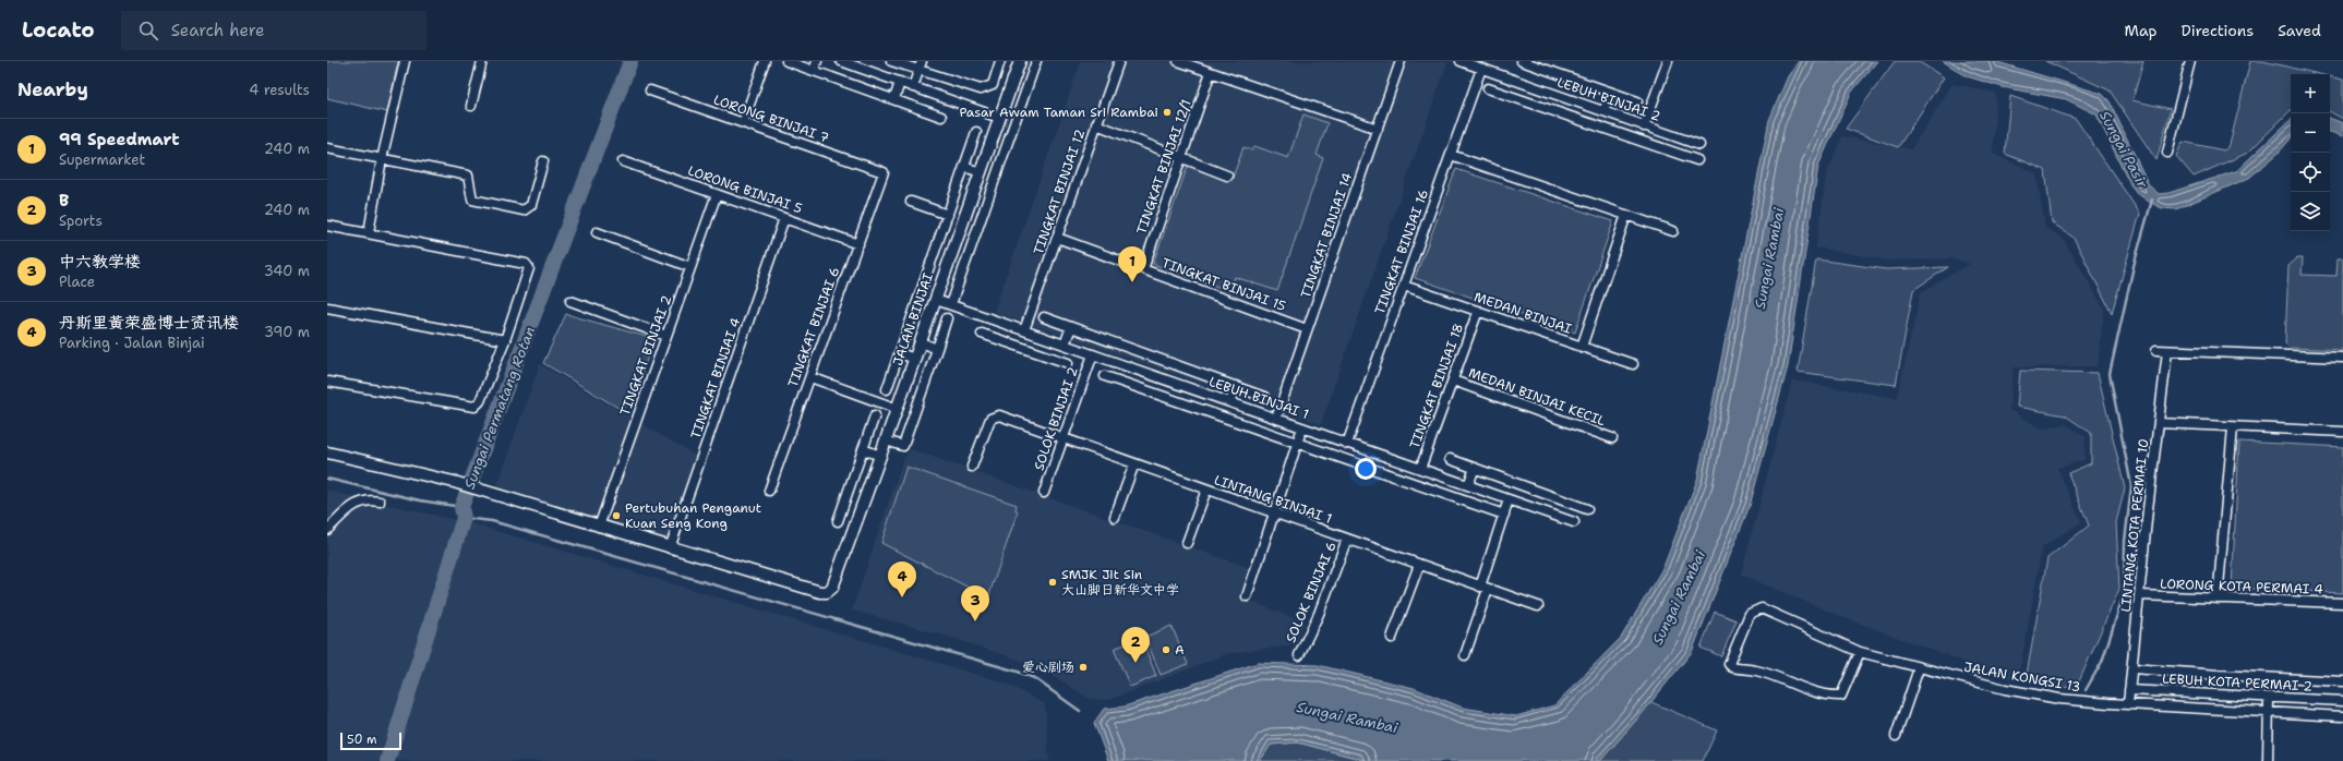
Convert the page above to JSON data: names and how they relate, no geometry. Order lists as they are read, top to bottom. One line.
{"streets":{"street":["LEBUH BINJAI 2","LORONG BINJAI 7","TINGKAT BINJAI 12/1","LORONG BINJAI 5","TINGKAT BINJAI 12","TINGKAT BINJAI 14","TINGKAT BINJAI 16","TINGKAT BINJAI 15","MEDAN BINJAI","JALAN BINJAI","TINGKAT BINJAI 6","TINGKAT BINJAI 2","TINGKAT BINJAI 4","TINGKAT BINJAI 18","MEDAN BINJAI KECIL","LEBUH BINJAI 1","SOLOK BINJAI 2","LINTANG BINJAI 1","LINTANG KOTA PERMAI 10","LORONG KOTA PERMAI 4","SOLOK BINJAI 6","JALAN KONGSI 13","LEBUH KOTA PERMAI 2"]},"crossings":[["LEBUH BINJAI 2","TINGKAT BINJAI 16"],["LORONG BINJAI 7","TINGKAT BINJAI 6"],["TINGKAT BINJAI 12/1","TINGKAT BINJAI 15"],["LORONG BINJAI 5","TINGKAT BINJAI 6"],["LORONG BINJAI 5","TINGKAT BINJAI 2"],["LORONG BINJAI 5","TINGKAT BINJAI 4"],["TINGKAT BINJAI 12","TINGKAT BINJAI 15"],["TINGKAT BINJAI 12","LEBUH BINJAI 1"],["TINGKAT BINJAI 14","TINGKAT BINJAI 15"],["TINGKAT BINJAI 14","LEBUH BINJAI 1"],["TINGKAT BINJAI 16","MEDAN BINJAI"],["TINGKAT BINJAI 16","LEBUH BINJAI 1"],["MEDAN BINJAI","TINGKAT BINJAI 18"],["JALAN BINJAI","TINGKAT BINJAI 4"],["JALAN BINJAI","LEBUH BINJAI 1"],["TINGKAT BINJAI 18","MEDAN BINJAI KECIL"],["TINGKAT BINJAI 18","LEBUH BINJAI 1"],["LEBUH BINJAI 1","SOLOK BINJAI 2"],["SOLOK BINJAI 2","LINTANG BINJAI 1"],["LINTANG BINJAI 1","SOLOK BINJAI 6"],["LINTANG KOTA PERMAI 10","LORONG KOTA PERMAI 4"],["LINTANG KOTA PERMAI 10","JALAN KONGSI 13"],["LINTANG KOTA PERMAI 10","LEBUH KOTA PERMAI 2"]],"water":["Sungai Pasir","Sungai Rambai","Sungai Permatang Rotan"],"places":["Pasar Awam Taman Sri Rambai","Pertubuhan Penganut Kuan Seng Kong","SMJK Jit Sin 大山脚日新华文中学","A","爱心剧场"],"scale_bar":"50 m","page":{"header":"Locato","search":"Search here","nav":["Map","Directions","Saved"],"heading":["Nearby","4 results"],"map_buttons":["+","−"],"list":[{"mark":"1","name":"99 Speedmart","note":"Supermarket","value":"240 m"},{"mark":"2","name":"B","note":"Sports","value":"240 m"},{"mark":"3","name":"中六教学楼","note":"Place","value":"340 m"},{"mark":"4","name":"丹斯里黄荣盛博士资讯楼","note":"Parking · Jalan Binjai","value":"390 m"}],"pins":["1","4","3","2"],"scale":"50 m"}}
